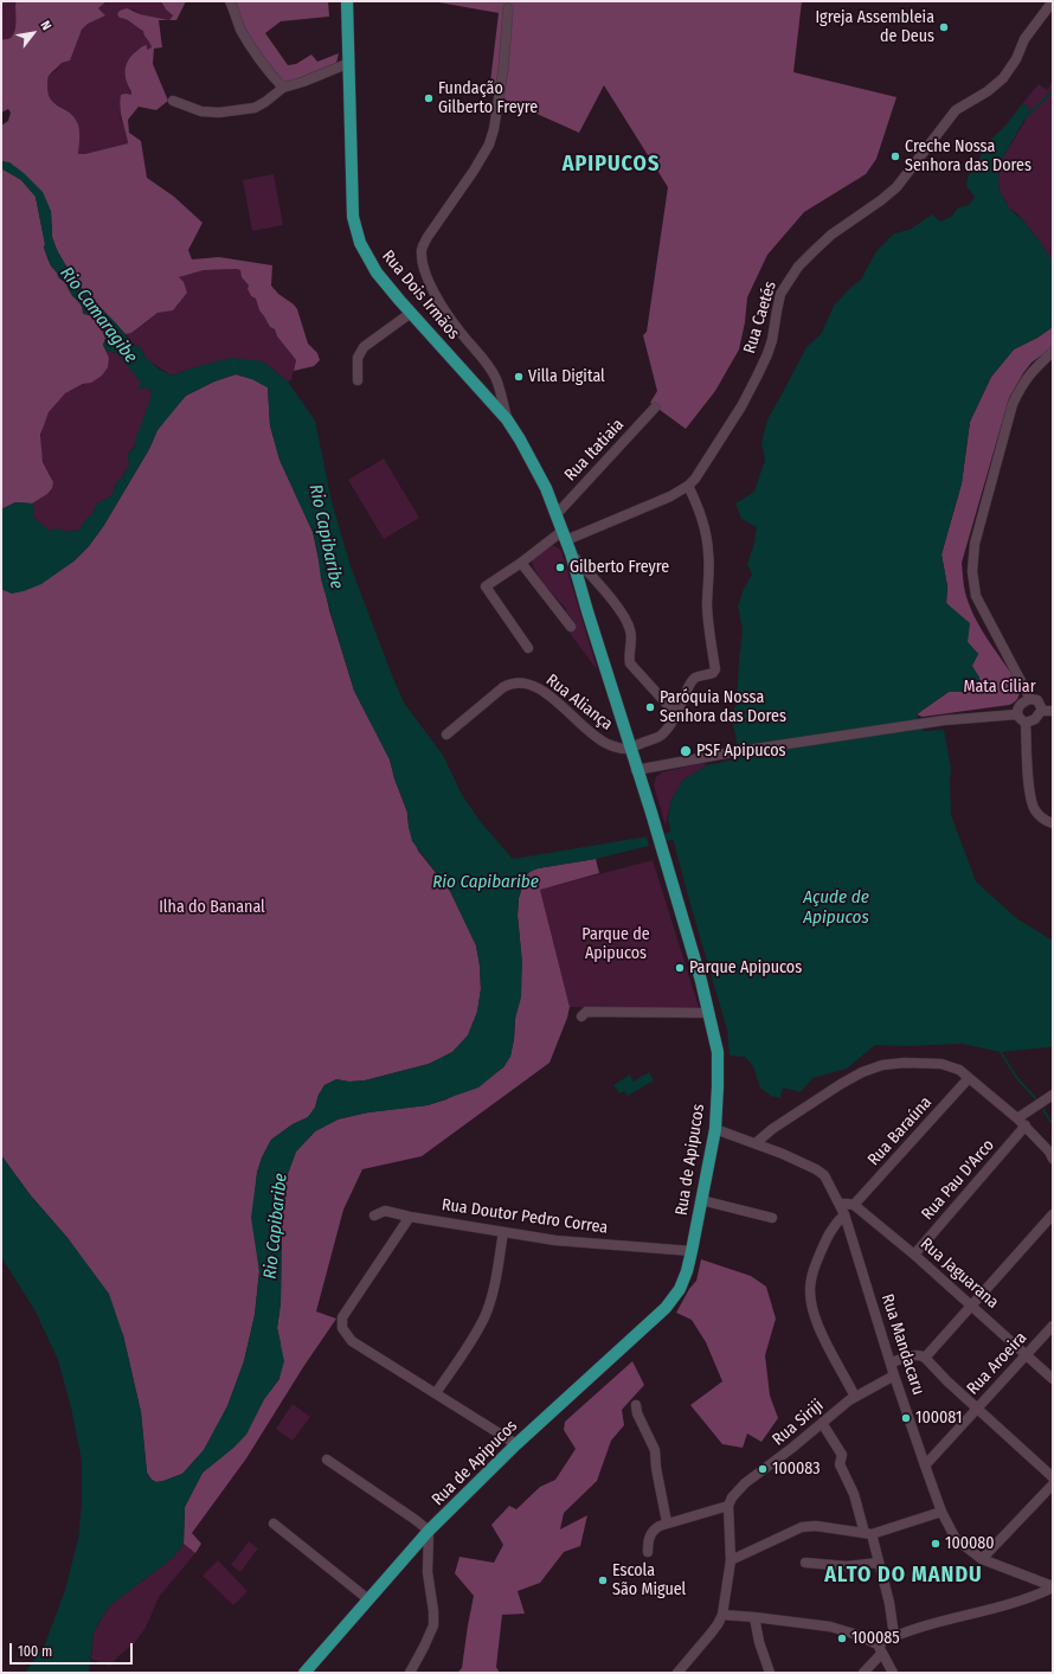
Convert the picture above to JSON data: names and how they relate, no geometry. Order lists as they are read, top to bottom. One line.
{"streets":{"main road":["Rua Dois Irmãos","Rua de Apipucos"],"street":["Rua Caetés","Rua Itatiaia","Rua Aliança","Rua Baraúna","Rua Pau D'Arco","Rua Doutor Pedro Correa","Rua Jaguarana","Rua Mandacaru","Rua Aroeira","Rua Siriji"]},"crossings":[["Rua Dois Irmãos","Rua Caetés"],["Rua Dois Irmãos","Rua Itatiaia"],["Rua Dois Irmãos","Rua de Apipucos"],["Rua Caetés","Rua Itatiaia"],["Rua Caetés","Rua de Apipucos"],["Rua Itatiaia","Rua de Apipucos"],["Rua Aliança","Rua de Apipucos"],["Rua Baraúna","Rua Jaguarana"],["Rua de Apipucos","Rua Doutor Pedro Correa"],["Rua Pau D'Arco","Rua Jaguarana"],["Rua Jaguarana","Rua Mandacaru"],["Rua Jaguarana","Rua Aroeira"],["Rua Mandacaru","Rua Aroeira"],["Rua Mandacaru","Rua Siriji"]],"districts":["APIPUCOS","ALTO DO MANDU"],"water":["Rio Camaragibe","Rio Capibaribe","Açude de Apipucos"],"parks":["Mata Ciliar","Ilha do Bananal","Parque de Apipucos"],"places":["Igreja Assembleia de Deus","Fundação Gilberto Freyre","Creche Nossa Senhora das Dores","Villa Digital","Gilberto Freyre","Paróquia Nossa Senhora das Dores","PSF Apipucos","Parque Apipucos","100081","100083","100080","Escola São Miguel","100085"],"scale_bar":"100 m","north":"top right"}
